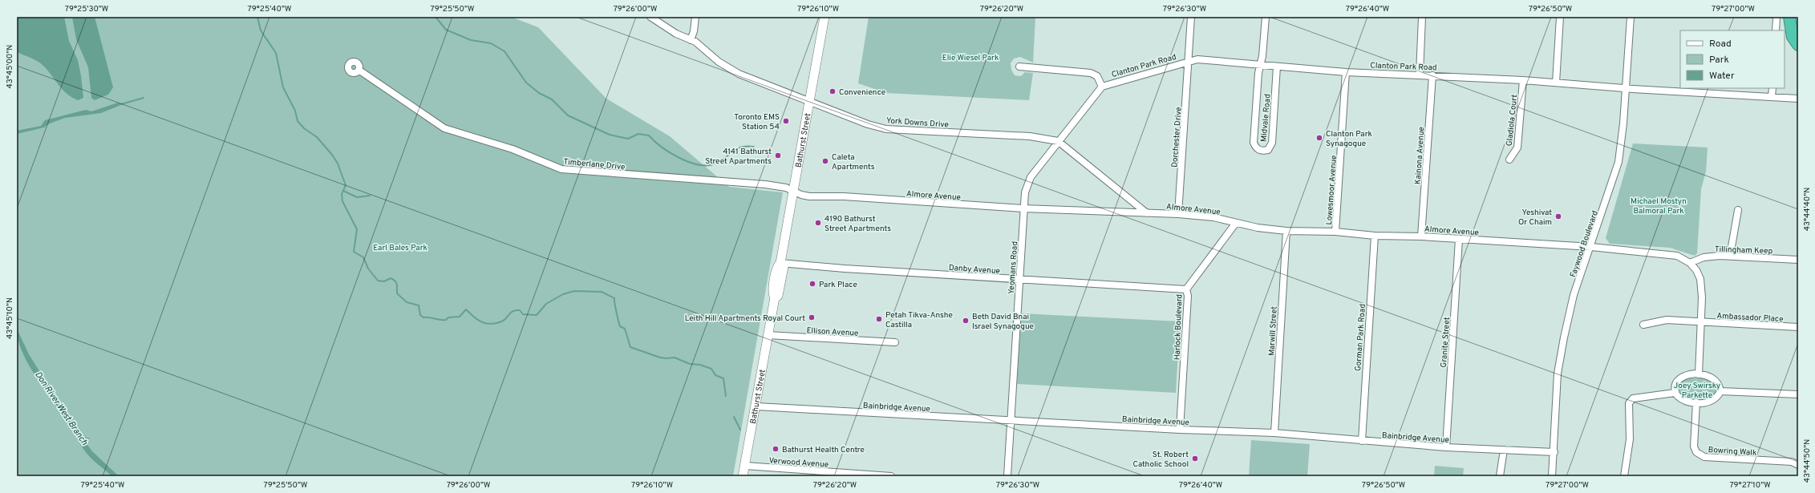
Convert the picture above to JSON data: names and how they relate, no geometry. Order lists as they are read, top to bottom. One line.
{"streets":{"main road":["Bathurst Street"],"street":["Clanton Park Road","Midvale Road","Gladiola Court","York Downs Drive","Dorchester Drive","Kainona Avenue","Timberlane Drive","Lowesmoor Avenue","Almore Avenue","Faywood Boulevard","Tillingham Keep","Yeomans Road","Danby Avenue","Ambassador Place","Harlock Boulevard","Ellison Avenue","Marwill Street","Gorman Park Road","Granite Street","Bainbridge Avenue","Bowring Walk","Verwood Avenue"]},"crossings":[["Clanton Park Road","Midvale Road"],["Clanton Park Road","Gladiola Court"],["Clanton Park Road","Dorchester Drive"],["Clanton Park Road","Kainona Avenue"],["Clanton Park Road","Lowesmoor Avenue"],["Clanton Park Road","Faywood Boulevard"],["Clanton Park Road","Yeomans Road"],["York Downs Drive","Bathurst Street"],["York Downs Drive","Almore Avenue"],["York Downs Drive","Yeomans Road"],["Dorchester Drive","Almore Avenue"],["Bathurst Street","Timberlane Drive"],["Bathurst Street","Almore Avenue"],["Bathurst Street","Danby Avenue"],["Bathurst Street","Ellison Avenue"],["Bathurst Street","Bainbridge Avenue"],["Bathurst Street","Verwood Avenue"],["Kainona Avenue","Almore Avenue"],["Timberlane Drive","Almore Avenue"],["Lowesmoor Avenue","Almore Avenue"],["Almore Avenue","Faywood Boulevard"],["Almore Avenue","Tillingham Keep"],["Almore Avenue","Yeomans Road"],["Almore Avenue","Harlock Boulevard"],["Almore Avenue","Marwill Street"],["Almore Avenue","Gorman Park Road"],["Almore Avenue","Granite Street"],["Faywood Boulevard","Bainbridge Avenue"],["Yeomans Road","Danby Avenue"],["Yeomans Road","Bainbridge Avenue"],["Danby Avenue","Harlock Boulevard"],["Harlock Boulevard","Bainbridge Avenue"],["Marwill Street","Bainbridge Avenue"],["Gorman Park Road","Bainbridge Avenue"],["Granite Street","Bainbridge Avenue"]],"water":["Don River West Branch"],"parks":["Elie Wiesel Park","Michael Mostyn Balmoral Park","Earl Bales Park","Joey Swirsky Parkette"],"places":["Convenience","Toronto EMS Station 54","Clanton Park Synagogue","4141 Bathurst Street Apartments","Caleta Apartments","Yeshivat Or Chaim","4190 Bathurst Street Apartments","Park Place","Leith Hill Apartments Royal Court","Petah Tikva-Anshe Castilla","Beth David Bnai Israel Synagogue","Bathurst Health Centre","St. Robert Catholic School"],"legend":["Road","Park","Water"],"coordinates":["79°25'30\"W","79°25'40\"W","79°25'50\"W","79°26'00\"W","79°26'10\"W","79°26'20\"W","79°26'30\"W","79°26'40\"W","79°26'50\"W","79°27'00\"W","43°45'00\"N","43°44'40\"N","43°45'10\"N","43°44'50\"N","79°27'10\"W"]}
